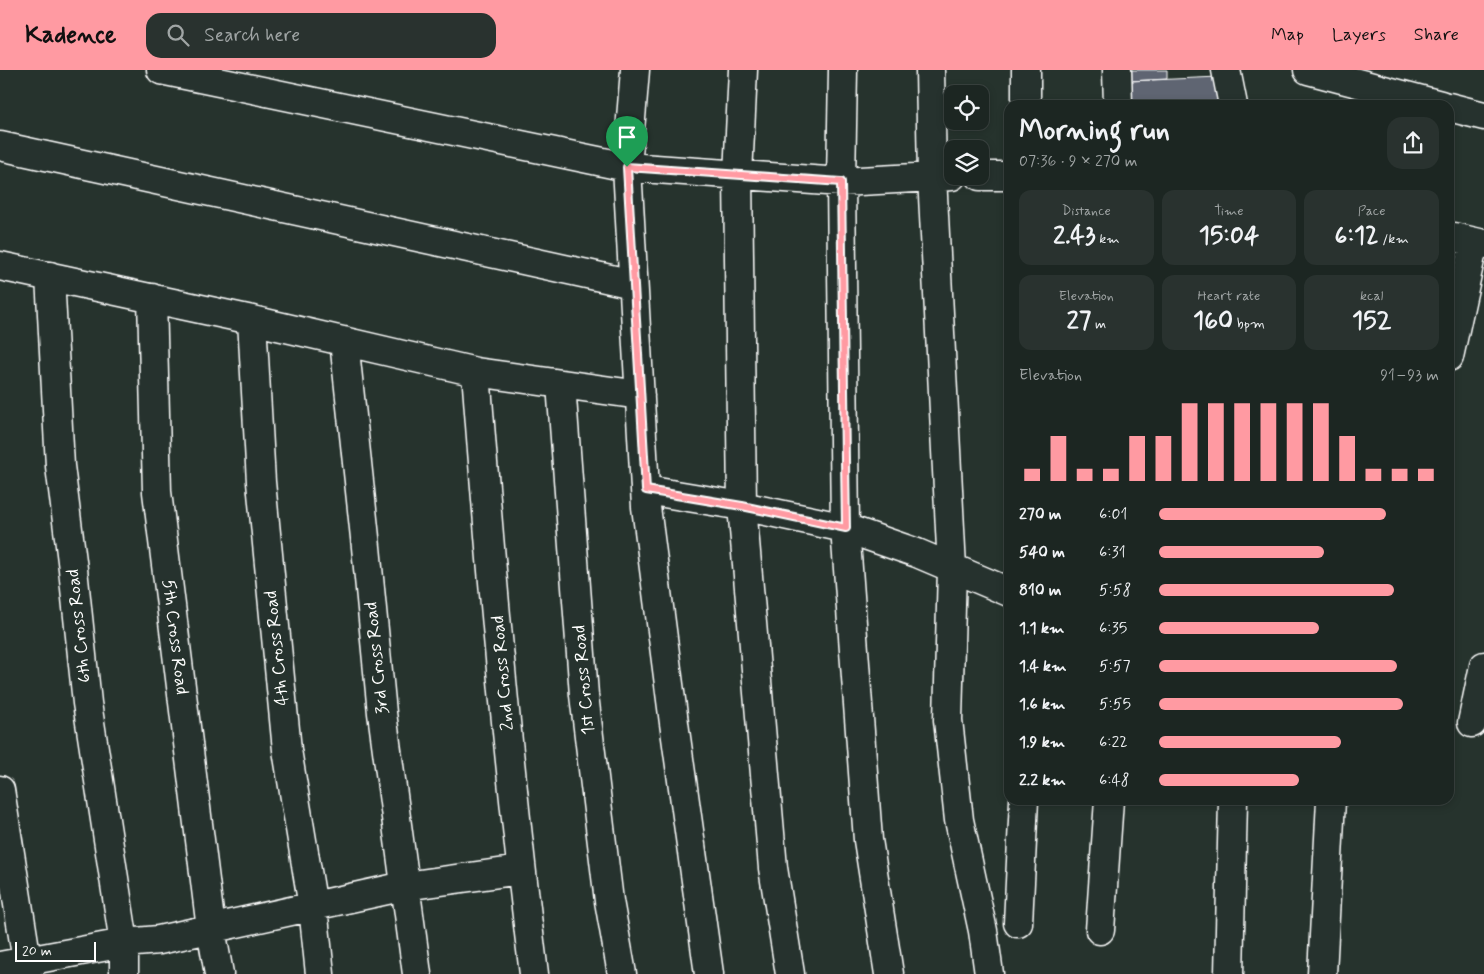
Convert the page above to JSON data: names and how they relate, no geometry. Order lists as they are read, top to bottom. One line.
{"streets":{"street":["6th Cross Road","5th Cross Road","4th Cross Road","3rd Cross Road","2nd Cross Road","1st Cross Road"]},"scale_bar":"20 m","page":{"header":"Kadence","search":"Search here","nav":["Map","Layers","Share"],"heading":["Morning run","07:36 · 9 × 270 m"],"stats":[["Distance","2.43 km"],["Time","15:04"],["Pace","6:12 /km"],["Elevation","27 m"],["Heart rate","160 bpm"],["kcal","152"]],"chart":["Elevation","91–93 m"],"list":[{"name":"270 m","note":"6:01"},{"name":"540 m","note":"6:31"},{"name":"810 m","note":"5:58"},{"name":"1.1 km","note":"6:35"},{"name":"1.4 km","note":"5:57"},{"name":"1.6 km","note":"5:55"},{"name":"1.9 km","note":"6:22"},{"name":"2.2 km","note":"6:48"}],"scale":"20 m"}}
